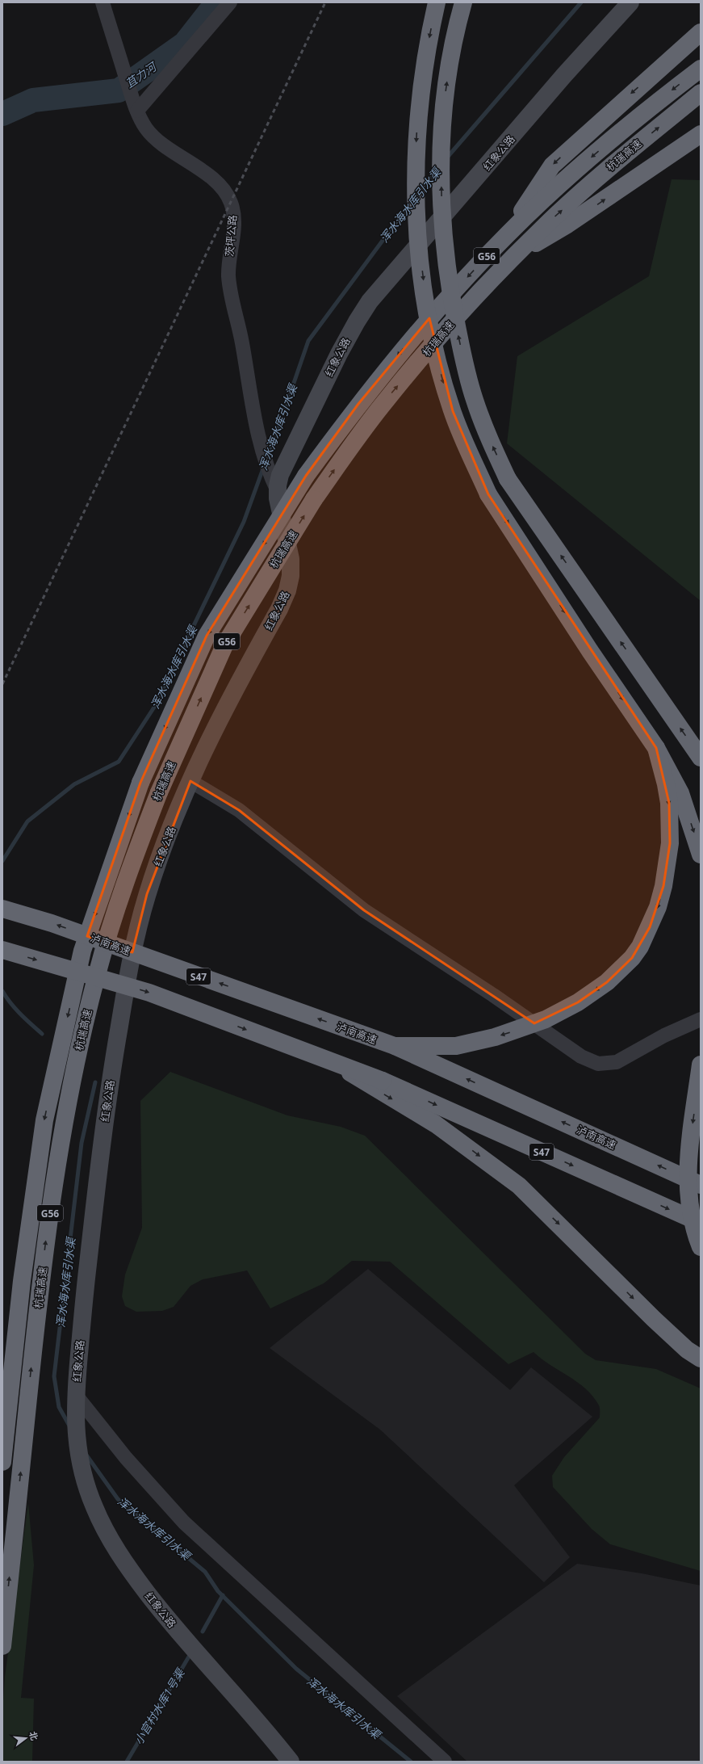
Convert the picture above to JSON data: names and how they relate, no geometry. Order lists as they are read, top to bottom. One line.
{"streets":{"highway":["杭瑞高速","G56","泸南高速","S47"],"main road":["红象公路"],"street":["茨坪公路"]},"crossings":[["红象公路","茨坪公路"]],"water":["苴力河","浑水海水库引水渠","小官村水库1号渠"],"north":"right"}
